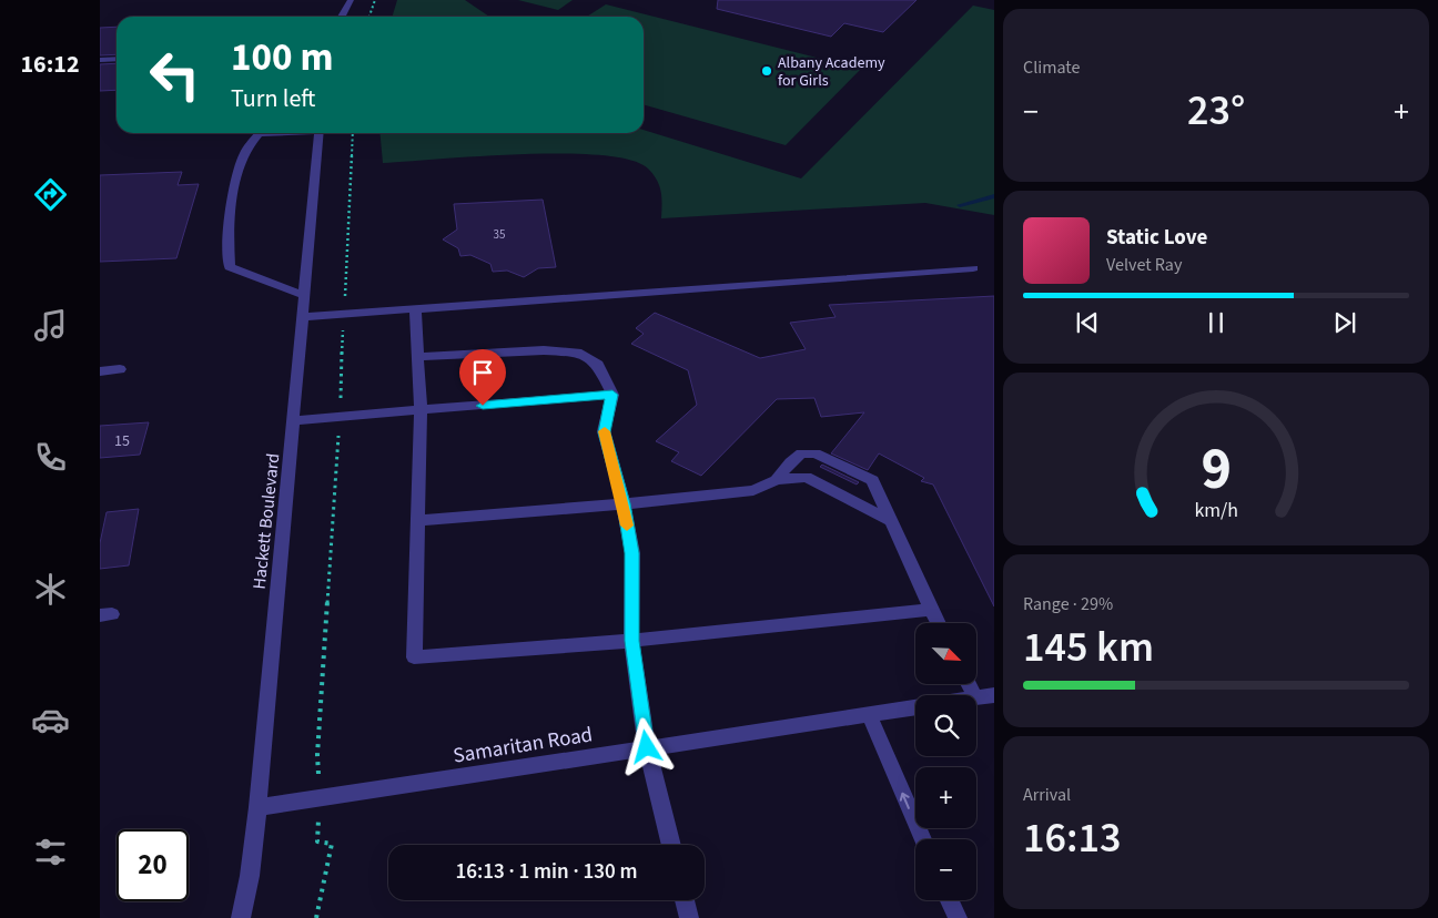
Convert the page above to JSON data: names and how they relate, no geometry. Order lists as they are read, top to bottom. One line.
{"streets":{"street":["Hackett Boulevard","Samaritan Road"]},"crossings":[["Hackett Boulevard","Samaritan Road"]],"places":["Albany Academy for Girls"],"house_numbers":["35","15"],"north":"bottom right","page":{"tabs":"16:12","tile":["Climate",["Range · 29%","145 km"],["Arrival","16:13"]],"turn":["100 m","Turn left"],"heat":["−","23°","+"],"song":["Static Love","Velvet Ray"],"map_buttons":["+","−"],"limit":"20","trip":"16:13 · 1 min · 130 m","gauge":["9","km/h"]}}
